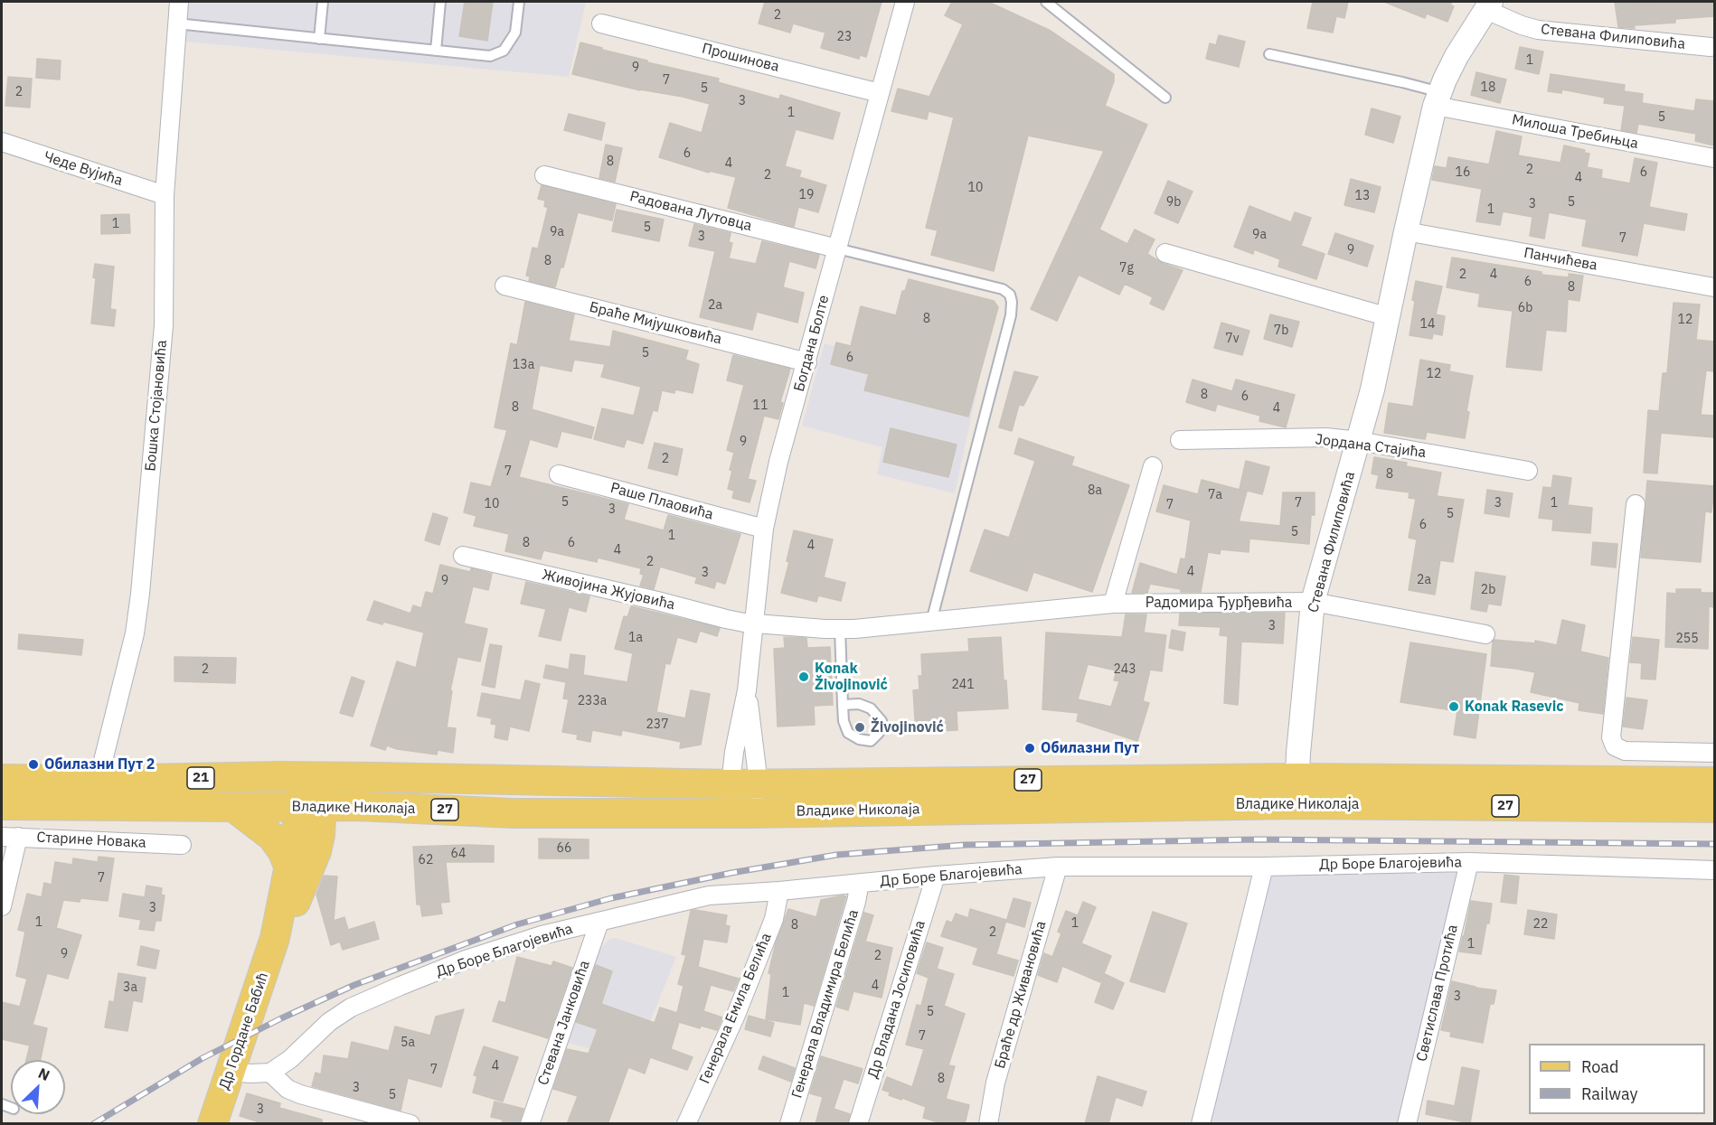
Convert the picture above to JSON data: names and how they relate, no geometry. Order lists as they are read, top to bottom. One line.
{"streets":{"main road":["21","27","Владике Николаја","Др Гордане Бабић"],"street":["Стевана Филиповића","Прошинова","Милоша Требињца","Чеде Вујића","Радована Лутовца","Панчићева","Браће Мијушковића","Богдана Болте","Бошка Стојановића","Јордана Стајића","Раше Плаовића","Живојина Жујовића","Радомира Ђурђевића","Старине Новака","Др Боре Благојевића","Светислава Протића","Браће др Живановића","Др Владана Јосиповића","Генерала Владимира Белића","Генерала Емила Белића","Стевана Јанковића"]},"crossings":[["Стевана Филиповића","Милоша Требињца"],["Стевана Филиповића","Панчићева"],["Стевана Филиповића","Јордана Стајића"],["Стевана Филиповића","Радомира Ђурђевића"],["Стевана Филиповића","Владике Николаја"],["Прошинова","Богдана Болте"],["Чеде Вујића","Бошка Стојановића"],["Радована Лутовца","Богдана Болте"],["Браће Мијушковића","Богдана Болте"],["Богдана Болте","Раше Плаовића"],["Богдана Болте","Живојина Жујовића"],["Богдана Болте","Радомира Ђурђевића"],["Богдана Болте","Владике Николаја"],["Бошка Стојановића","Владике Николаја"],["Бошка Стојановића","Старине Новака"],["Живојина Жујовића","Радомира Ђурђевића"],["Владике Николаја","Др Гордане Бабић"],["Др Боре Благојевића","Светислава Протића"],["Др Боре Благојевића","Браће др Живановића"],["Др Боре Благојевића","Др Владана Јосиповића"],["Др Боре Благојевића","Генерала Владимира Белића"],["Др Боре Благојевића","Генерала Емила Белића"],["Др Боре Благојевића","Стевана Јанковића"]],"places":["Konak Živojinović","Konak Rasevic","Živojinović","Обилазни Пут","Обилазни Пут 2"],"house_numbers":["2","23","1","9","7","18","5","2","3","1","5","6","8","4","2","16","6","2","4","10","19","13","9b","5","3","1","1","5","9a","9a","3","7","9","8","7g","2","4","6","8","2a","6b","8","12","14","7b","7v","5","6","13a","12","8","6","11","8","4","9","2","7","8","8a","7a","5","7","3","1","10","7","3","5","6","5","1","8","6","4","4","2","4","3","2a","9","2b","3","1a","255","2","243","241","233a","237","66","64","62","7","3","1","1","22","8","2","1","9","2","4","3a","1","3","5","7","5a","4","7","8","3","5","3"],"legend":["Road","Railway"],"north":"top right"}
